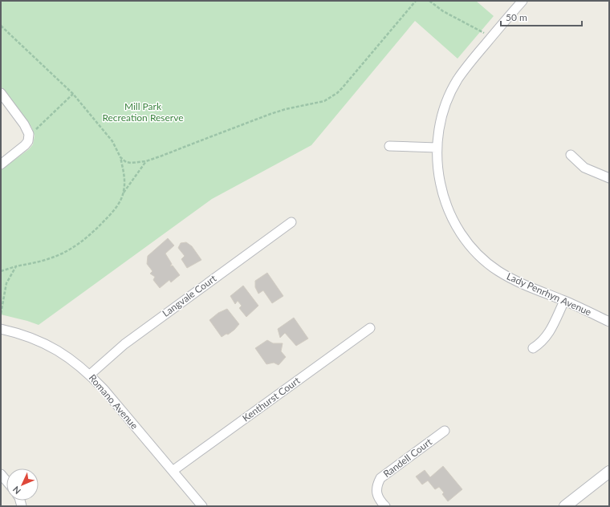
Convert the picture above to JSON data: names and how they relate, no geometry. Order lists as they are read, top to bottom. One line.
{"streets":{"street":["Lady Penrhyn Avenue","Langvale Court","Kenthurst Court","Romano Avenue","Randell Court"]},"crossings":[["Langvale Court","Romano Avenue"],["Kenthurst Court","Romano Avenue"]],"parks":["Mill Park Recreation Reserve"],"scale_bar":"50 m","north":"bottom left"}
